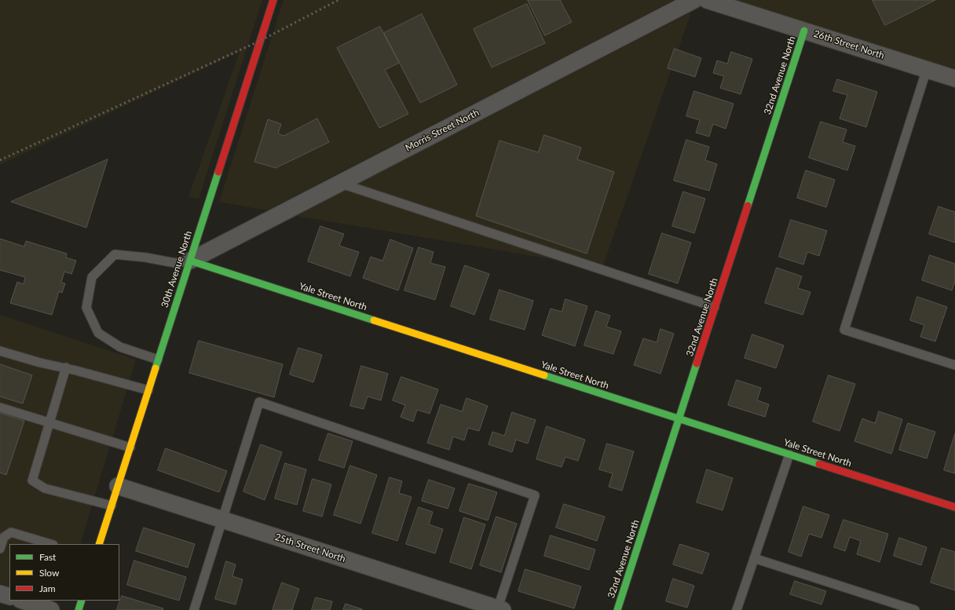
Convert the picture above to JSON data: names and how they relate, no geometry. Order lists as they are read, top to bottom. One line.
{"streets":{"street":["26th Street North","32nd Avenue North","Morris Street North","30th Avenue North","Yale Street North","25th Street North"]},"crossings":[["26th Street North","32nd Avenue North"],["32nd Avenue North","Yale Street North"],["Morris Street North","30th Avenue North"],["Morris Street North","Yale Street North"],["30th Avenue North","Yale Street North"],["30th Avenue North","25th Street North"]],"legend":["Fast","Slow","Jam"]}
